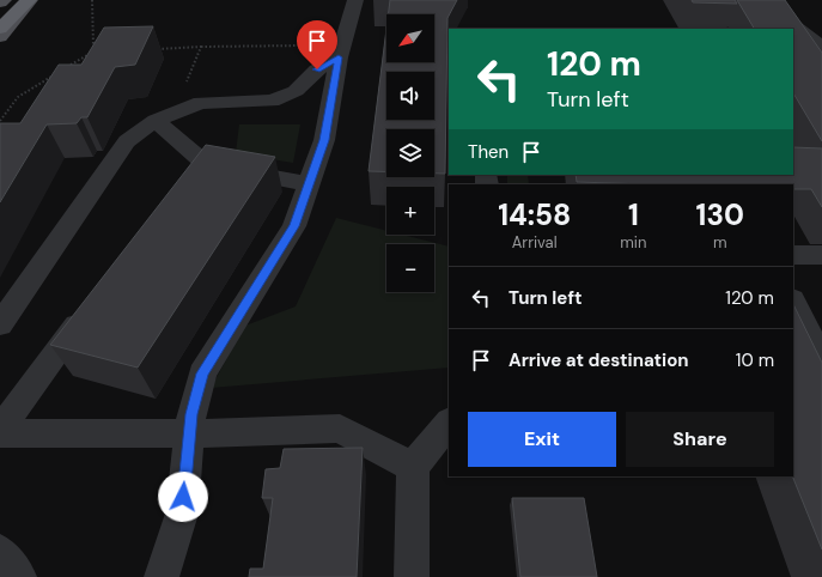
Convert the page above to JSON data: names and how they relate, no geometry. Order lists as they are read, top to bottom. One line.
{"north":"bottom left","page":{"map_buttons":["+","−"],"turn":["120 m","Turn left"],"then":"Then","eta":["14:58","Arrival","1","min","130","m"],"list":[{"name":"Turn left","value":"120 m"},{"name":"Arrive at destination","value":"10 m"}],"buttons":["Exit","Share"]}}
